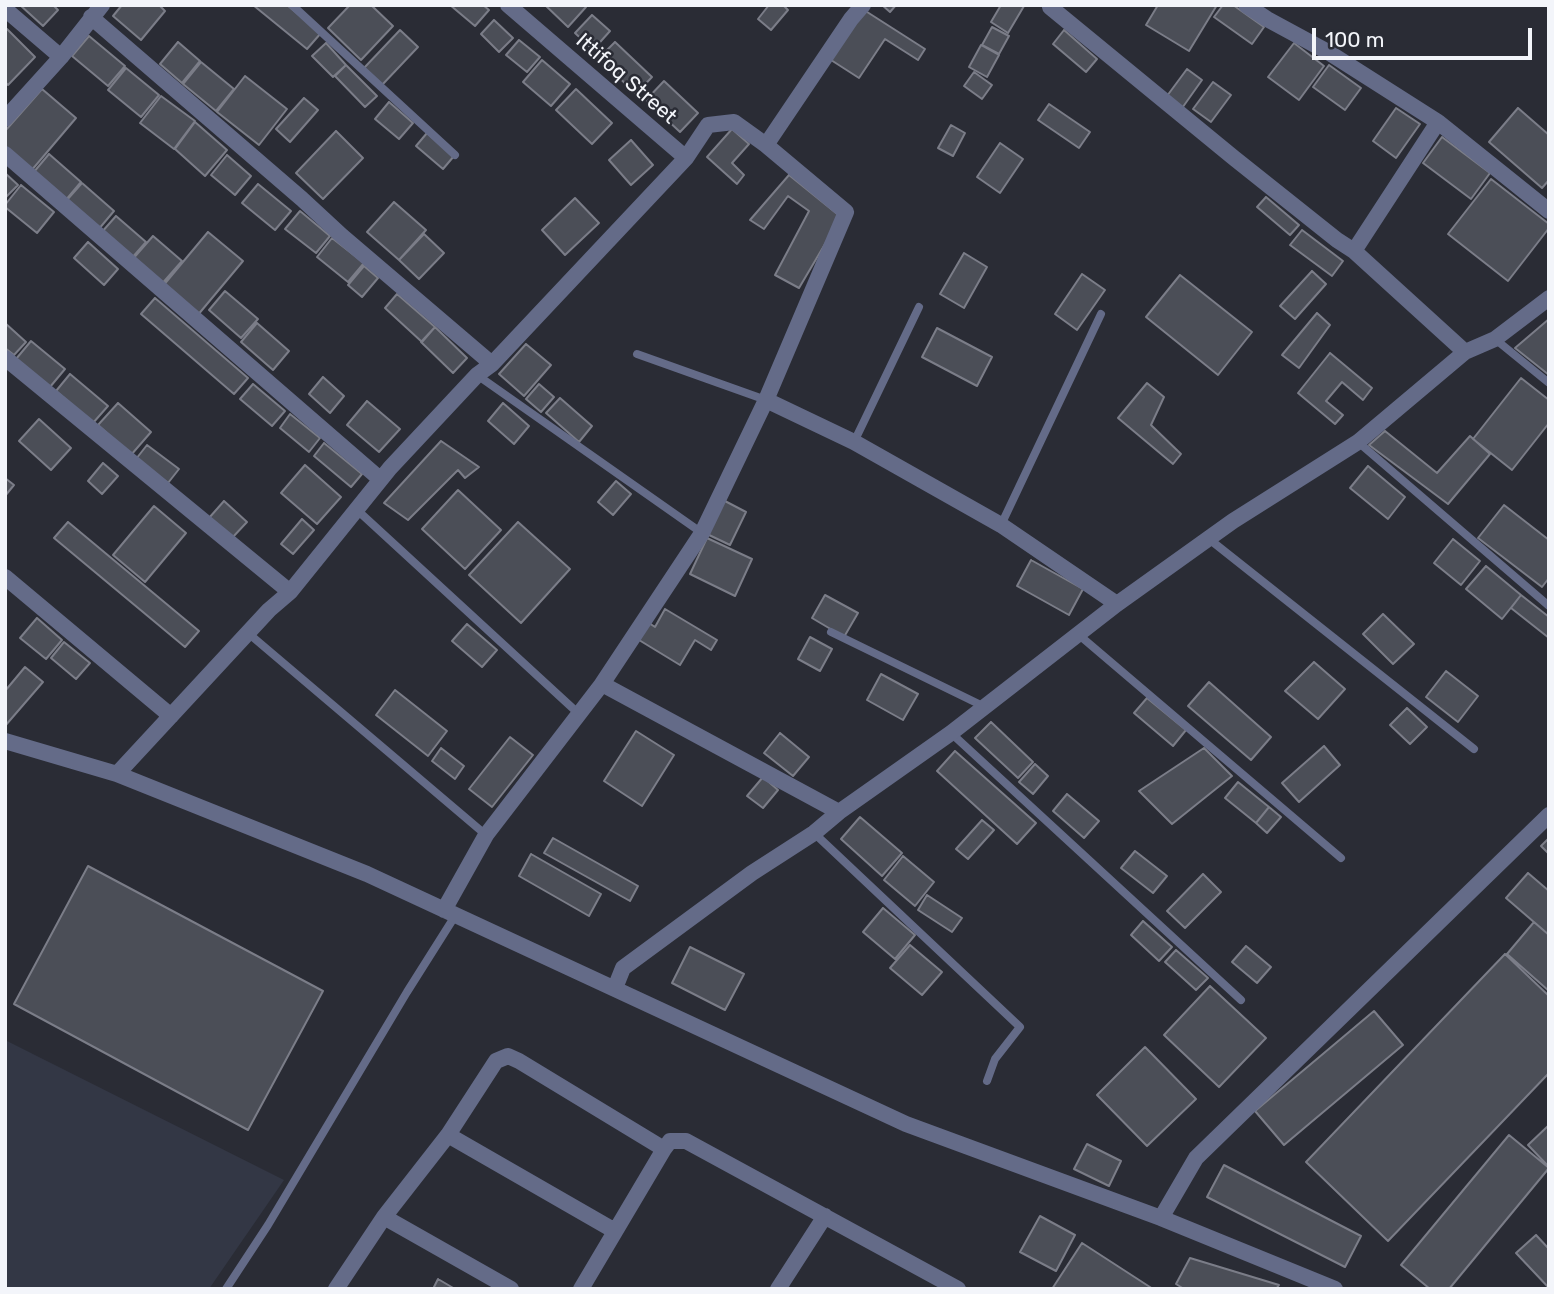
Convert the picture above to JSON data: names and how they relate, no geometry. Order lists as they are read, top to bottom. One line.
{"streets":{"street":["Ittifoq Street"]},"scale_bar":"100 m"}
